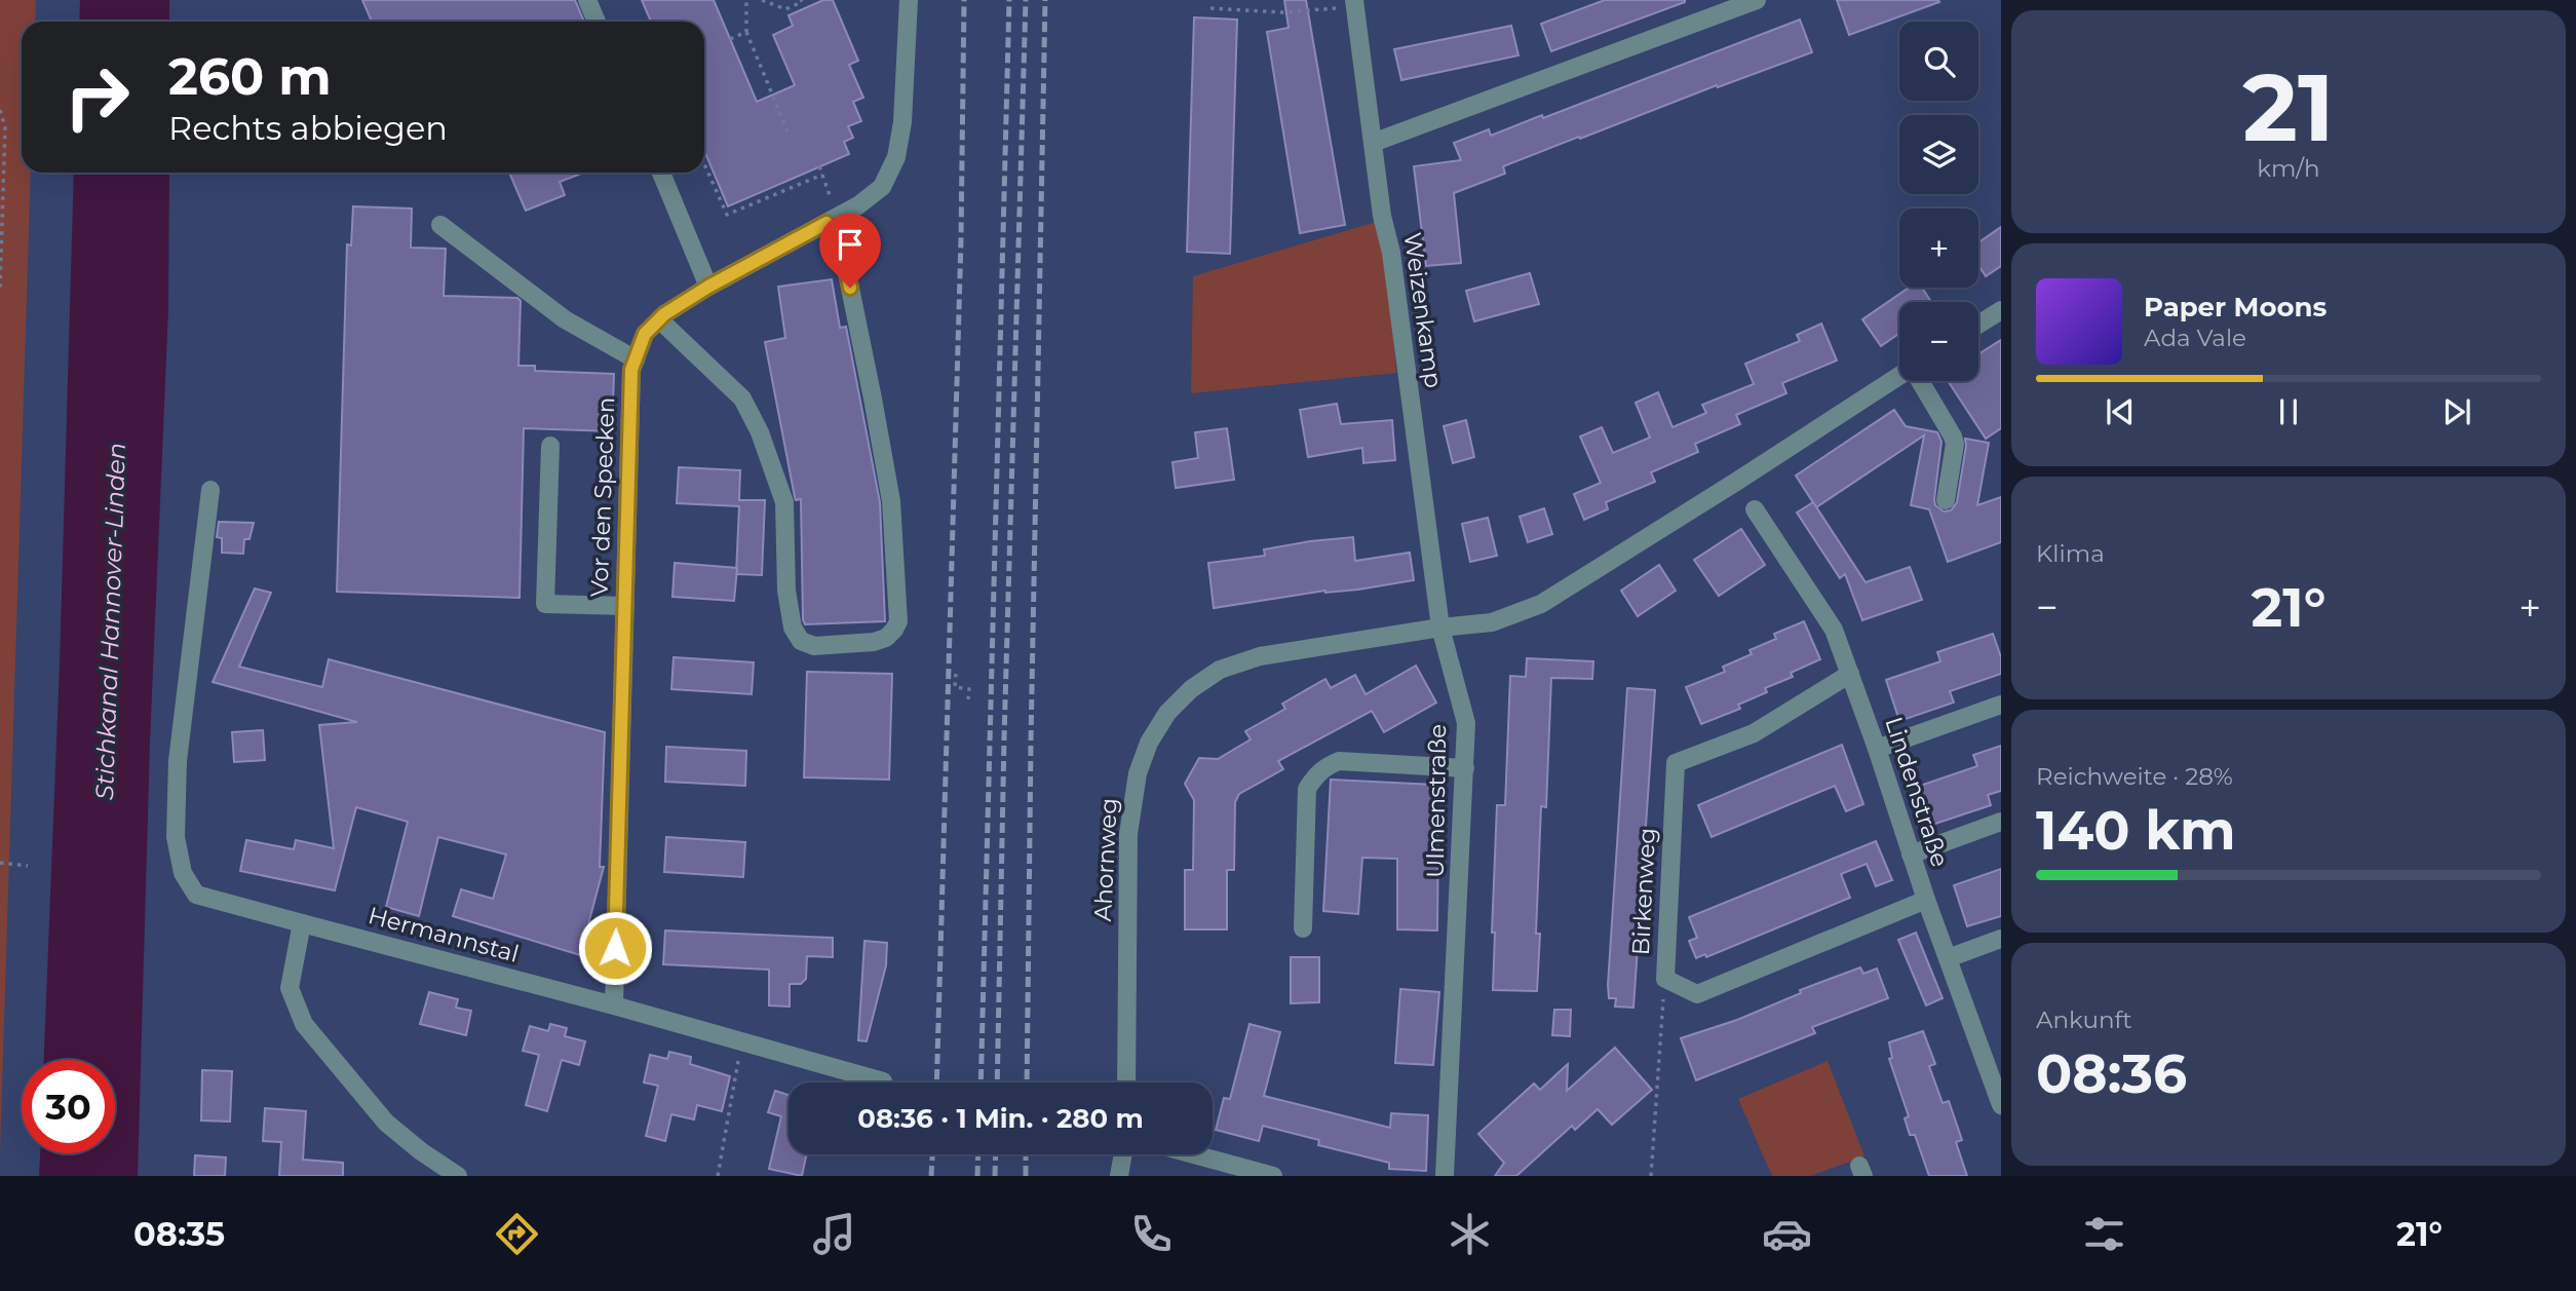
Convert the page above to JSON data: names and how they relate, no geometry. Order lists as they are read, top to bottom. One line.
{"streets":{"street":["Weizenkamp","Vor den Specken","Lindenstraße","Ulmenstraße","Ahornweg","Birkenweg","Hermannstal"]},"crossings":[["Weizenkamp","Ulmenstraße"],["Weizenkamp","Ahornweg"],["Vor den Specken","Hermannstal"],["Lindenstraße","Birkenweg"],["Ulmenstraße","Ahornweg"]],"water":["Stichkanal Hannover-Linden"],"page":{"tile":[["21","km/h"],"Klima",["Reichweite · 28%","140 km"],["Ankunft","08:36"]],"map_buttons":["+","−"],"turn":["260 m","Rechts abbiegen"],"song":["Paper Moons","Ada Vale"],"heat":["−","21°","+"],"limit":"30","trip":"08:36 · 1 Min. · 280 m","tabs":["08:35","21°"]}}
